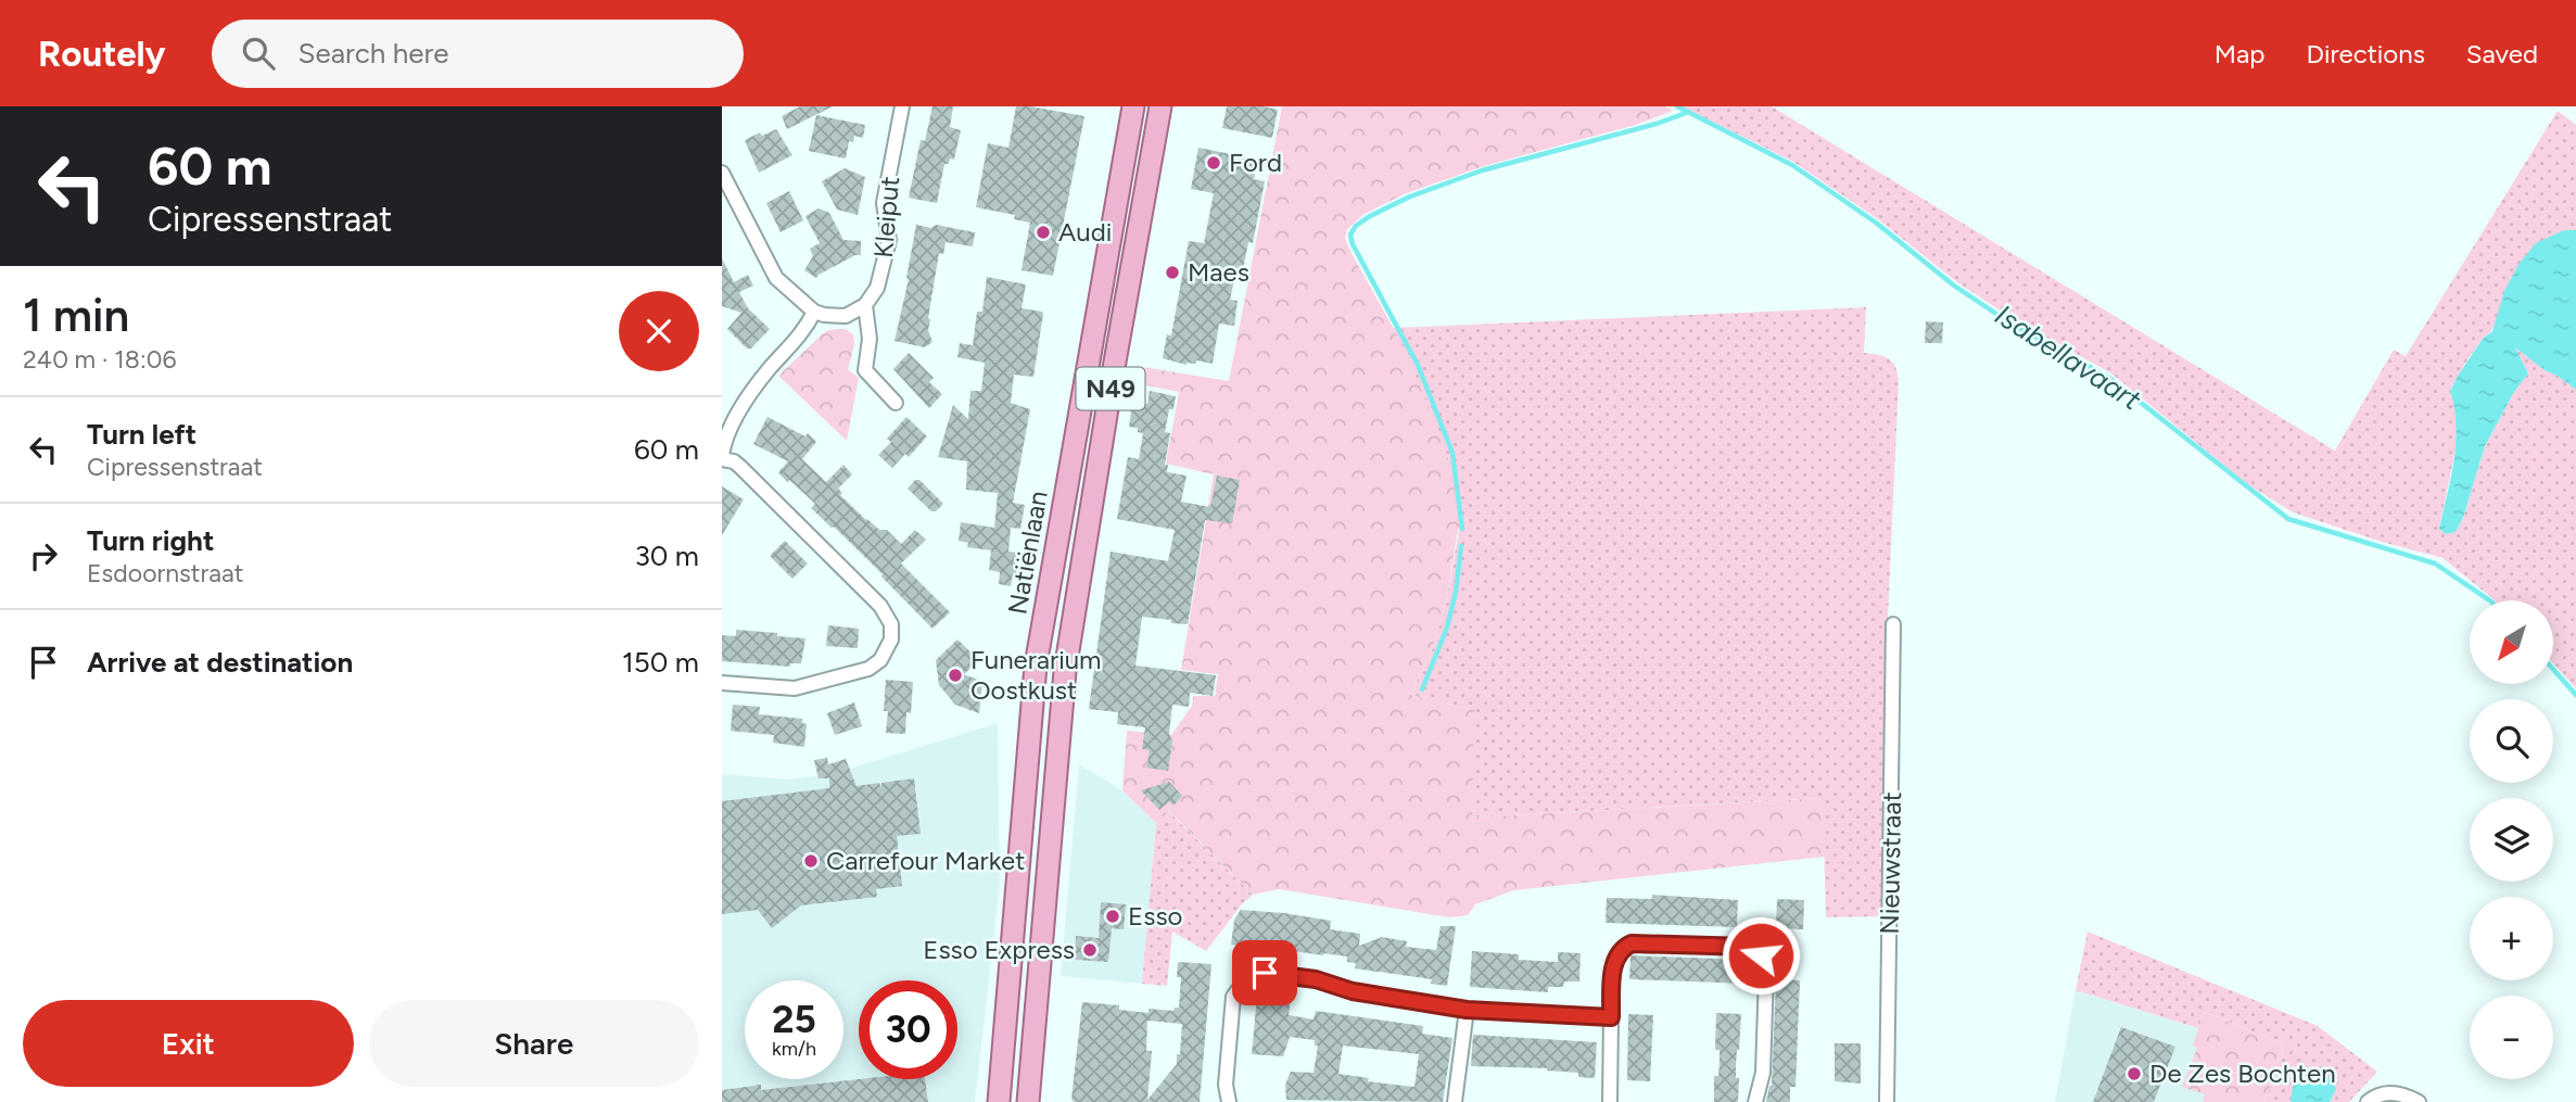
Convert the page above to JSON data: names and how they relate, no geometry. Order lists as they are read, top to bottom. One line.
{"streets":{"main road":["N49","Natiënlaan"],"street":["Kleiput","Nieuwstraat"]},"water":["Isabellavaart"],"places":["Ford","Audi","Maes","Funerarium Oostkust","Carrefour Market","Esso","Esso Express","De Zes Bochten"],"north":"bottom left","page":{"header":"Routely","search":"Search here","nav":["Map","Directions","Saved"],"turn":["60 m","Cipressenstraat"],"heading":["1 min","240 m · 18:06"],"list":[{"name":"Turn left","note":"Cipressenstraat","value":"60 m"},{"name":"Turn right","note":"Esdoornstraat","value":"30 m"},{"name":"Arrive at destination","value":"150 m"}],"map_buttons":["+","−"],"speed":"25 km/h","limit":"30","buttons":["Exit","Share"]}}
